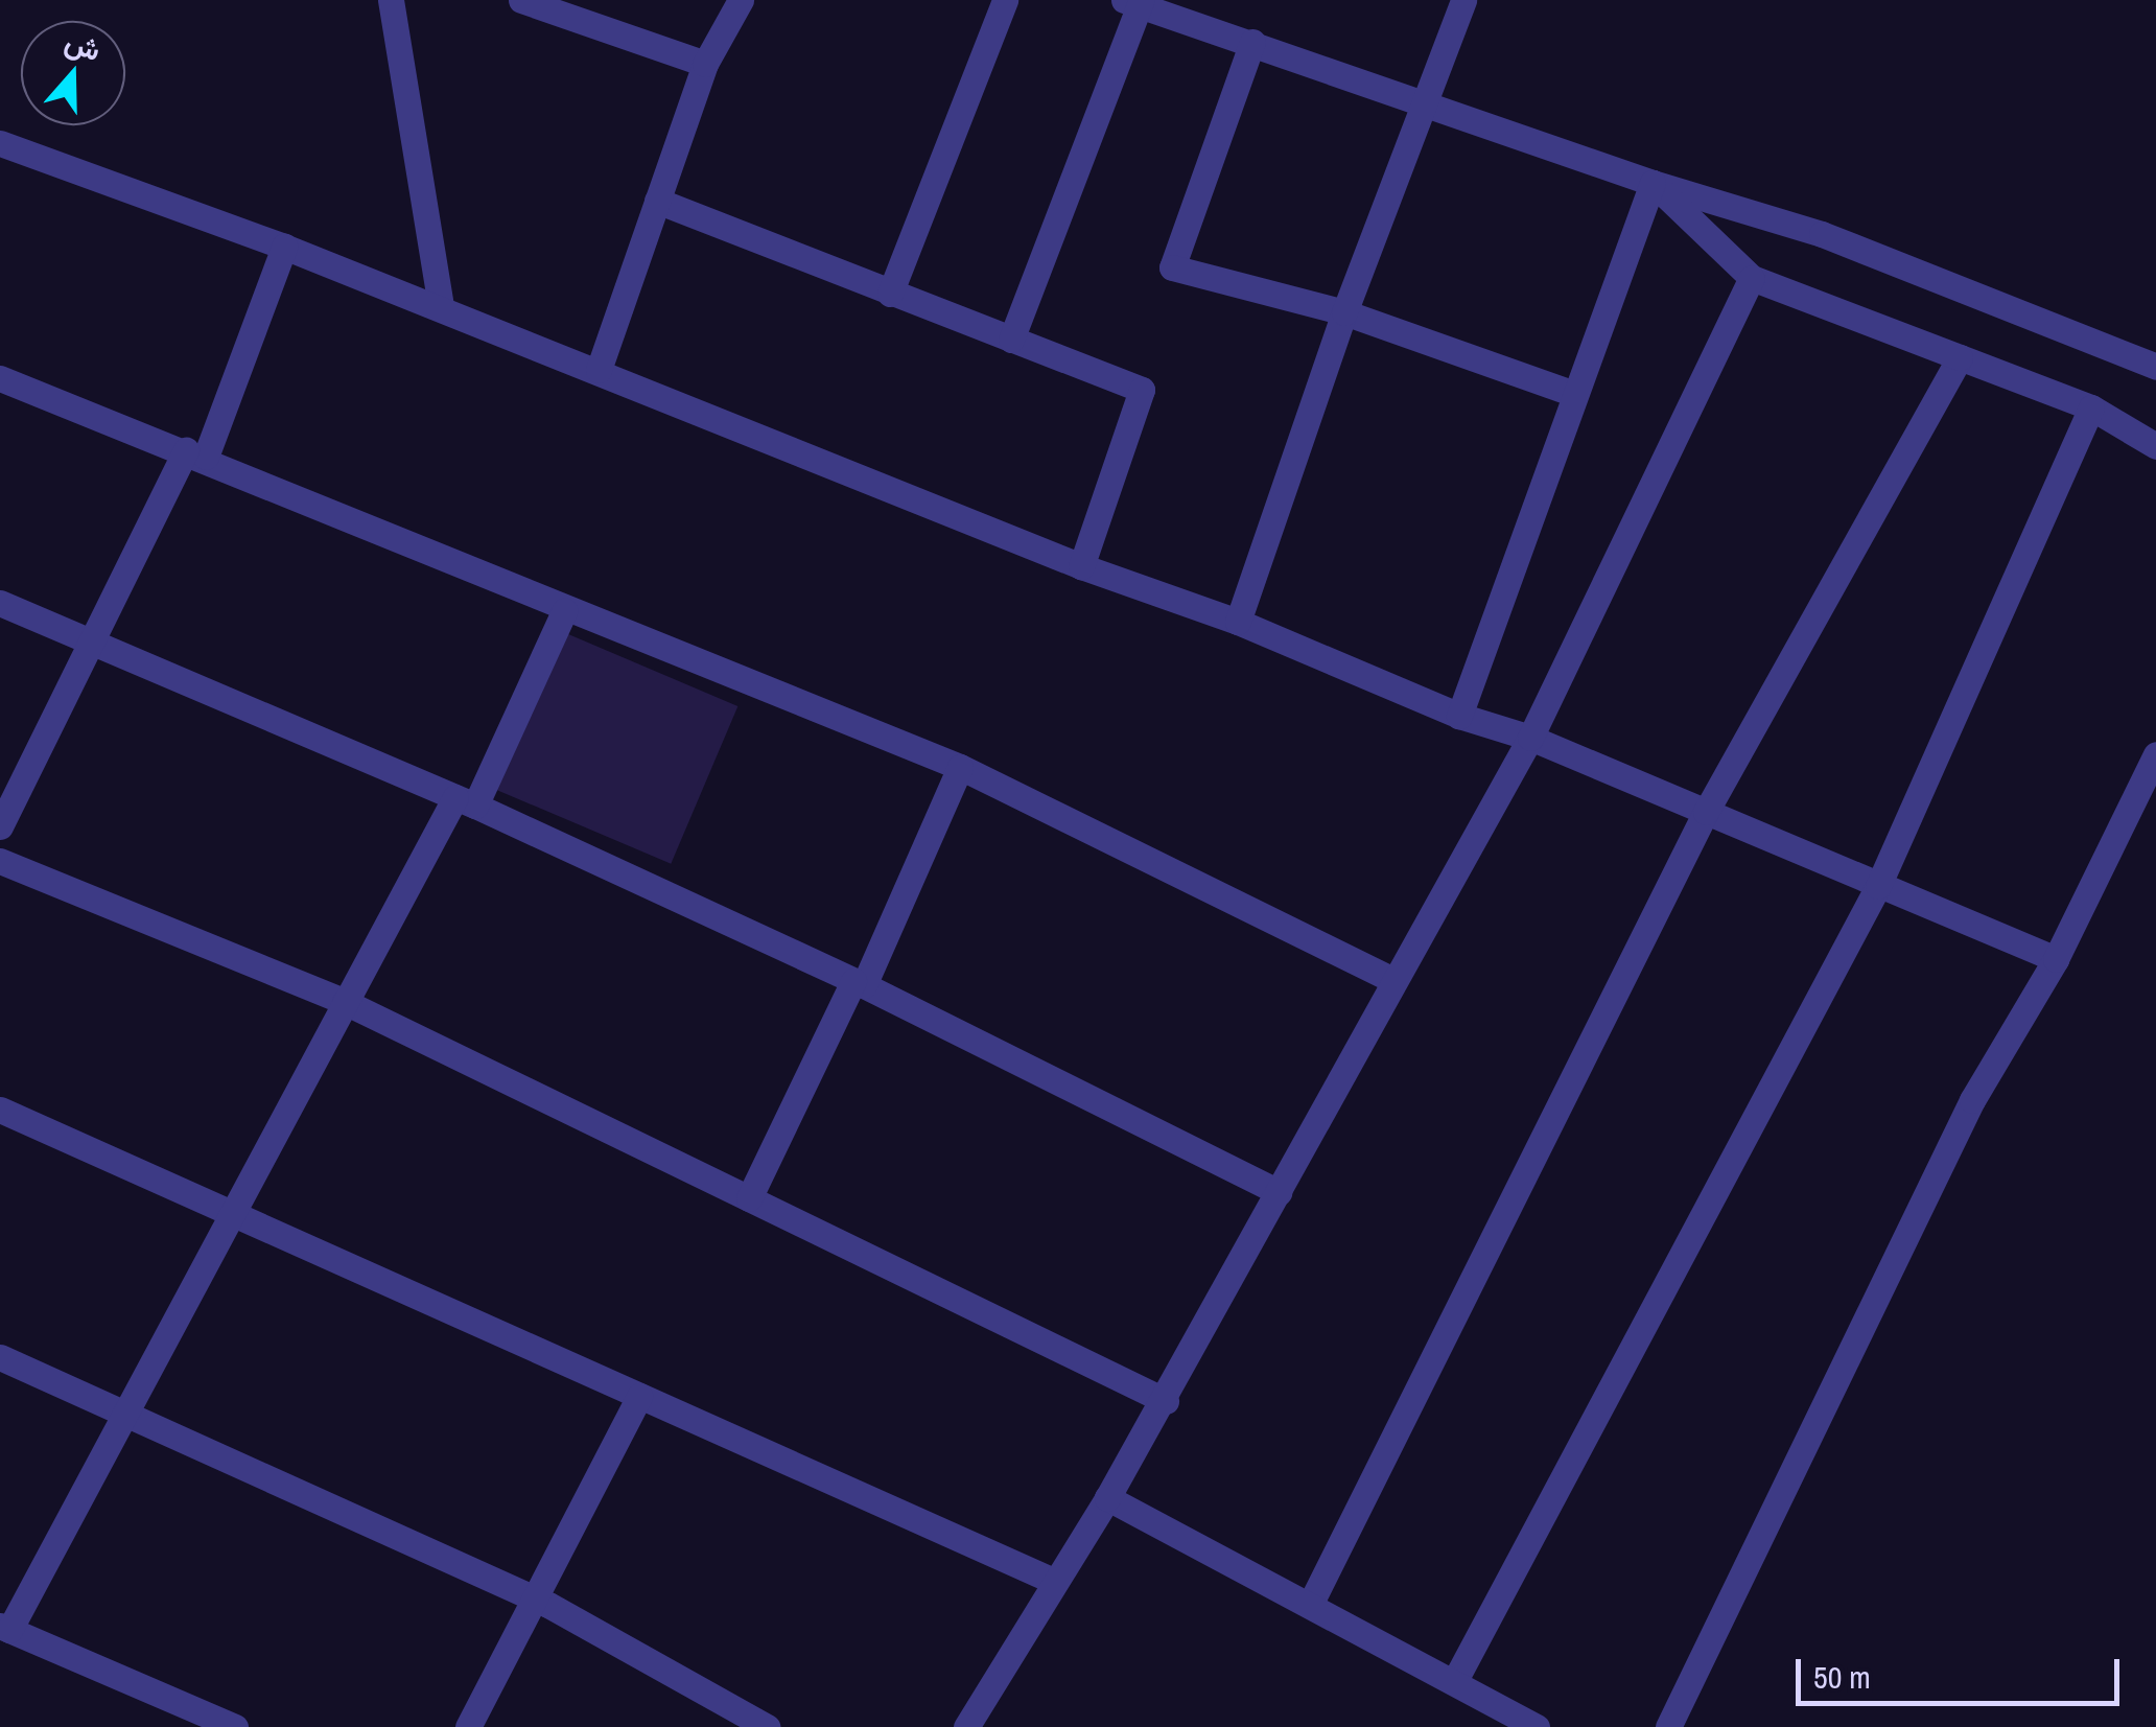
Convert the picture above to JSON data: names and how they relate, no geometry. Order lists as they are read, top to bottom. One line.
{"scale_bar":"50 m","north":"top"}
